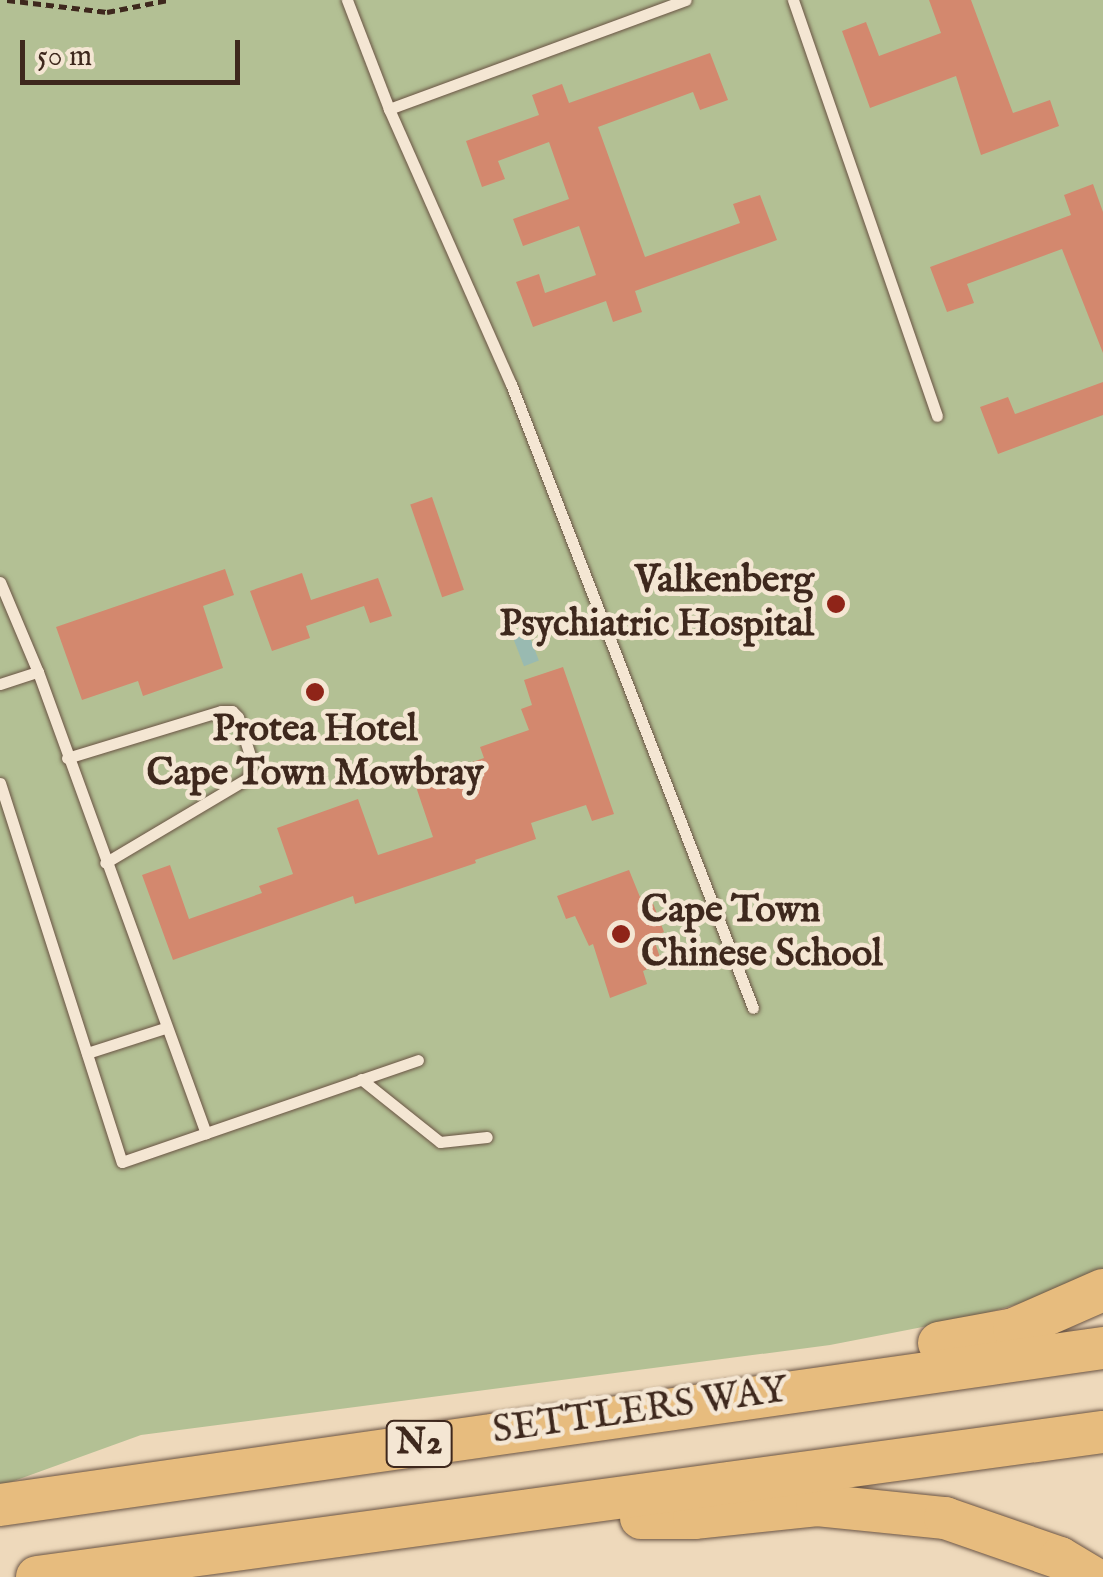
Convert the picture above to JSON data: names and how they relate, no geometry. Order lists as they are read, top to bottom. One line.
{"streets":{"highway":["SETTLERS WAY","N2"]},"places":["Valkenberg Psychiatric Hospital","Protea Hotel Cape Town Mowbray","Cape Town Chinese School"],"scale_bar":"50 m"}
